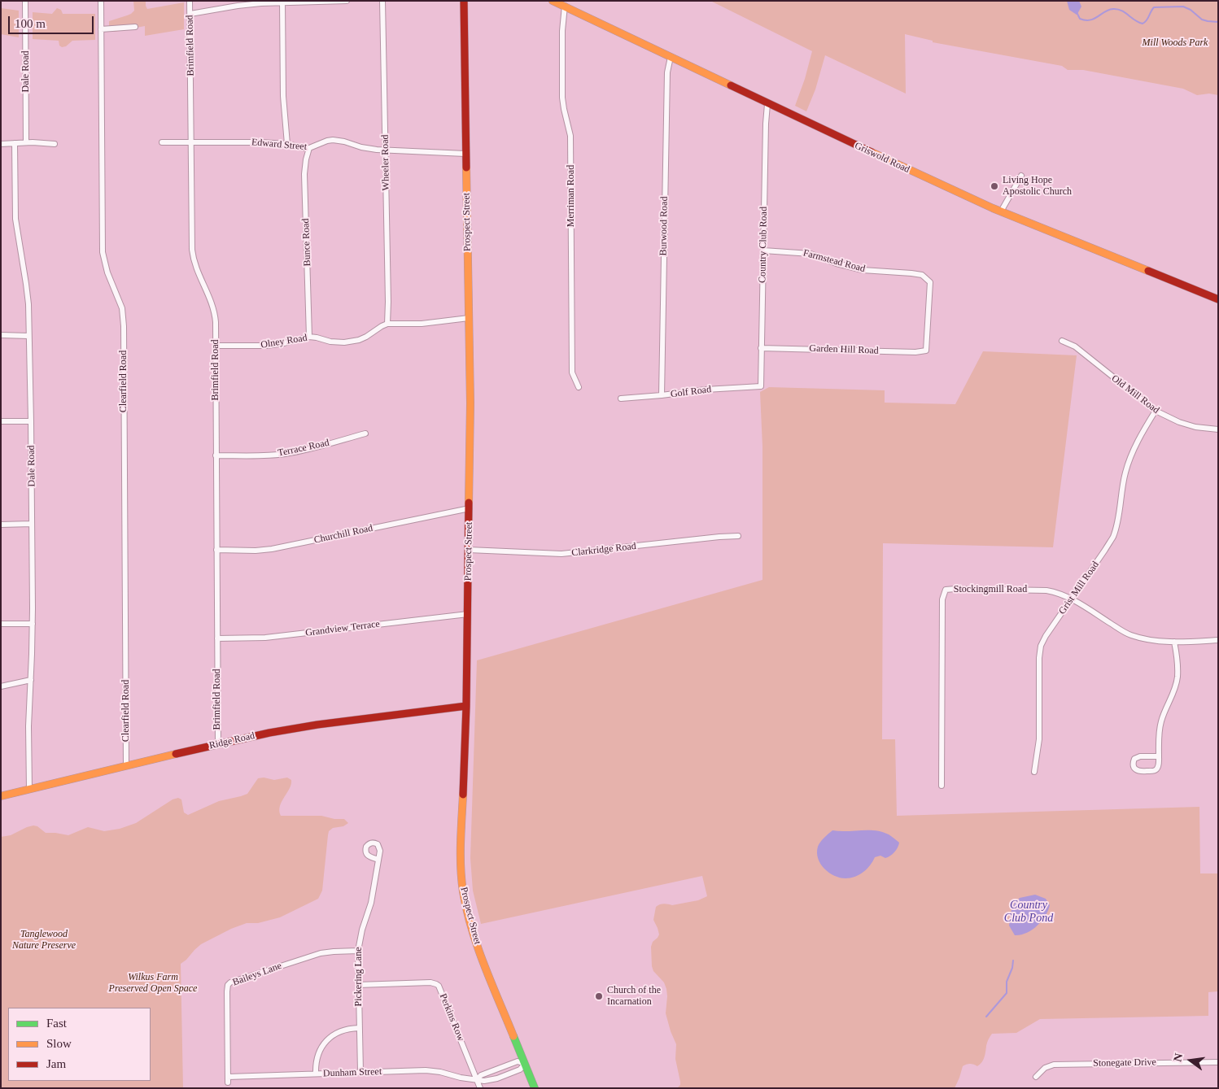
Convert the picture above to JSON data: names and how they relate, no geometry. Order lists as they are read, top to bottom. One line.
{"streets":{"street":["Brimfield Road","Dale Road","Edward Street","Griswold Road","Wheeler Road","Merriman Road","Prospect Street","Burwood Road","Bunce Road","Country Club Road","Farmstead Road","Olney Road","Garden Hill Road","Clearfield Road","Golf Road","Old Mill Road","Terrace Road","Churchill Road","Clarkridge Road","Grist Mill Road","Stockingmill Road","Grandview Terrace","Ridge Road","Baileys Lane","Pickering Lane","Perkins Row","Stonegate Drive","Dunham Street"]},"crossings":[["Brimfield Road","Edward Street"],["Brimfield Road","Olney Road"],["Brimfield Road","Terrace Road"],["Brimfield Road","Churchill Road"],["Brimfield Road","Grandview Terrace"],["Brimfield Road","Ridge Road"],["Dale Road","Ridge Road"],["Edward Street","Wheeler Road"],["Edward Street","Prospect Street"],["Edward Street","Bunce Road"],["Griswold Road","Merriman Road"],["Griswold Road","Burwood Road"],["Griswold Road","Country Club Road"],["Wheeler Road","Olney Road"],["Prospect Street","Churchill Road"],["Prospect Street","Clarkridge Road"],["Prospect Street","Grandview Terrace"],["Prospect Street","Ridge Road"],["Prospect Street","Dunham Street"],["Burwood Road","Golf Road"],["Bunce Road","Olney Road"],["Country Club Road","Farmstead Road"],["Country Club Road","Garden Hill Road"],["Country Club Road","Golf Road"],["Farmstead Road","Garden Hill Road"],["Clearfield Road","Ridge Road"],["Old Mill Road","Grist Mill Road"],["Grist Mill Road","Stockingmill Road"],["Baileys Lane","Pickering Lane"],["Baileys Lane","Dunham Street"],["Pickering Lane","Perkins Row"],["Pickering Lane","Dunham Street"],["Perkins Row","Dunham Street"]],"water":["Country Club Pond"],"parks":["Mill Woods Park","Tanglewood Nature Preserve","Wilkus Farm Preserved Open Space"],"places":["Living Hope Apostolic Church","Church of the Incarnation"],"legend":["Fast","Slow","Jam"],"scale_bar":"100 m","north":"left"}
